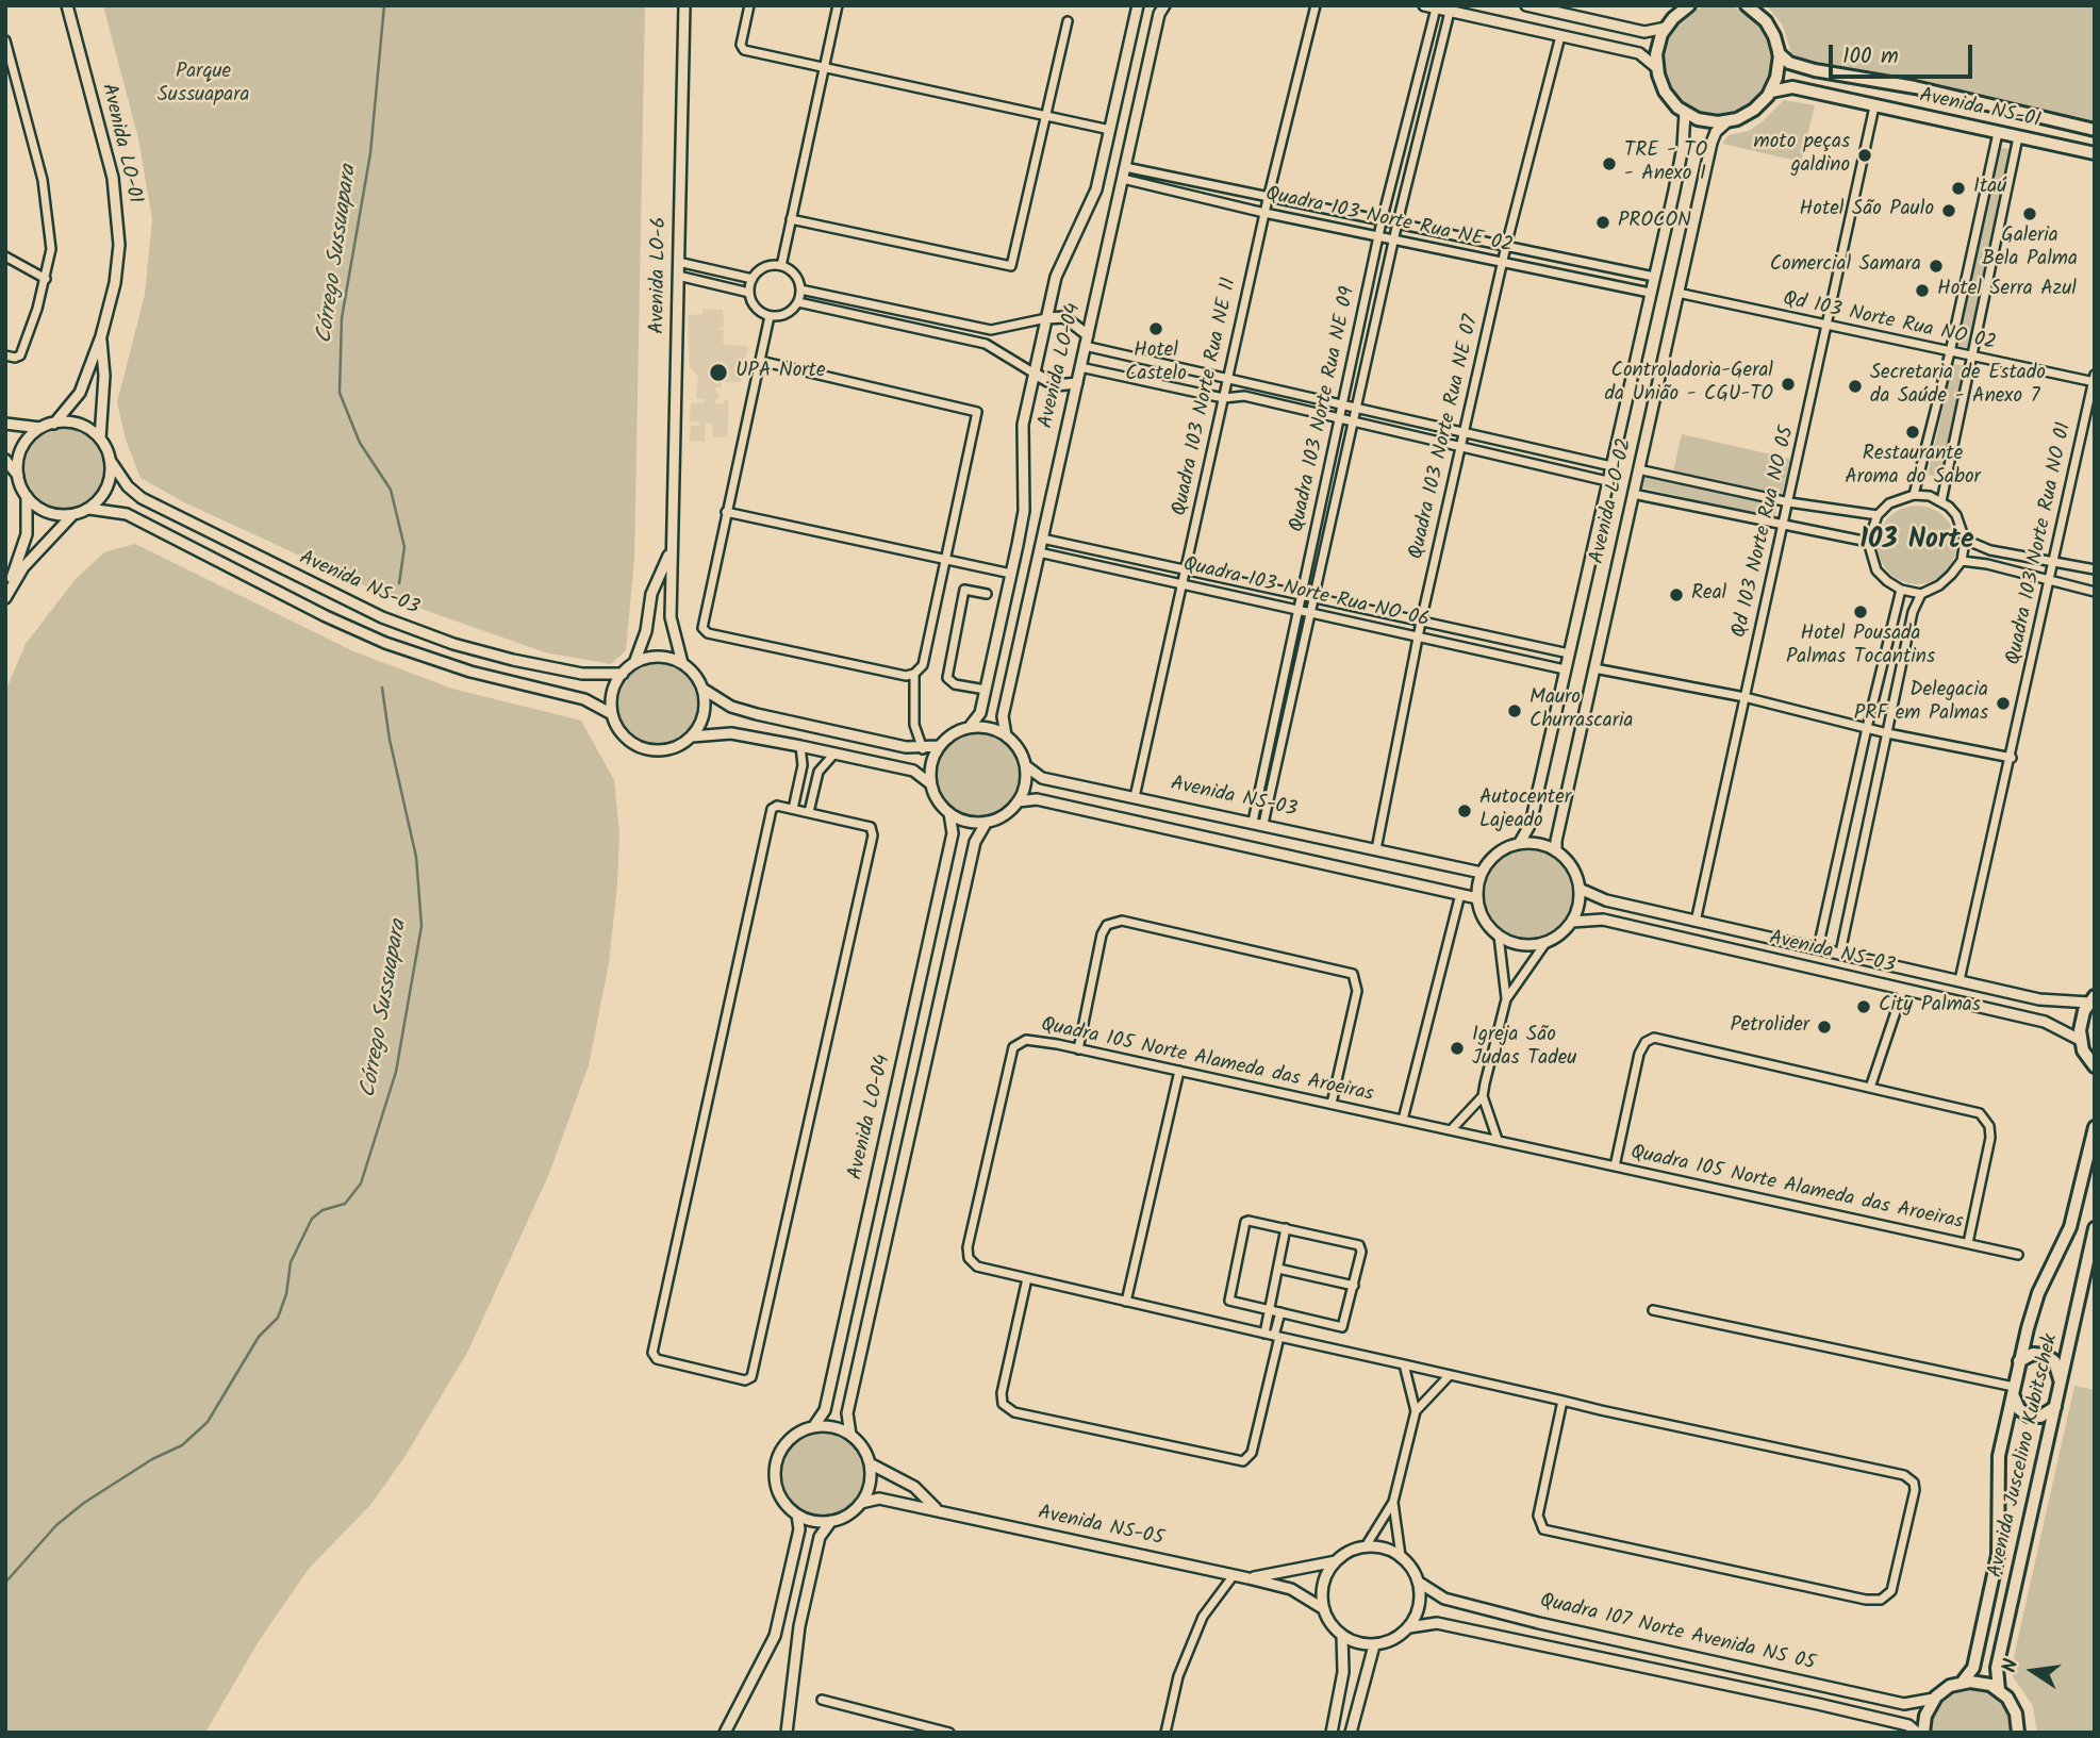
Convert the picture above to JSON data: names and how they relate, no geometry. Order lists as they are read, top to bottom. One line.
{"streets":{"main road":["Avenida NS-01","Avenida Juscelino Kubitschek"],"street":["Avenida LO-01","Quadra 103 Norte Rua NE 02","Avenida LO-6","Qd 103 Norte Rua NO 02","Avenida LO-04","Quadra 103 Norte Rua NE 11","Quadra 103 Norte Rua NE 09","Quadra 103 Norte Rua NE 07","Avenida LO-02","Qd 103 Norte Rua NO 05","Quadra 103 Norte Rua NO 01","Avenida NS-03","Quadra 103 Norte Rua NO 06","Quadra 105 Norte Alameda das Aroeiras","Avenida NS-05","Quadra 107 Norte Avenida NS 05"]},"crossings":[["Avenida NS-01","Qd 103 Norte Rua NO 05"],["Avenida LO-01","Avenida NS-03"],["Quadra 103 Norte Rua NE 02","Avenida LO-04"],["Quadra 103 Norte Rua NE 02","Quadra 103 Norte Rua NE 11"],["Quadra 103 Norte Rua NE 02","Quadra 103 Norte Rua NE 09"],["Quadra 103 Norte Rua NE 02","Quadra 103 Norte Rua NE 07"],["Quadra 103 Norte Rua NE 02","Avenida LO-02"],["Avenida LO-6","Avenida NS-03"],["Qd 103 Norte Rua NO 02","Avenida LO-02"],["Qd 103 Norte Rua NO 02","Qd 103 Norte Rua NO 05"],["Qd 103 Norte Rua NO 02","Quadra 103 Norte Rua NO 01"],["Avenida LO-04","Avenida NS-03"],["Avenida LO-04","Quadra 103 Norte Rua NO 06"],["Avenida LO-04","Avenida NS-05"],["Quadra 103 Norte Rua NE 11","Avenida NS-03"],["Quadra 103 Norte Rua NE 11","Quadra 103 Norte Rua NO 06"],["Quadra 103 Norte Rua NE 09","Avenida NS-03"],["Quadra 103 Norte Rua NE 09","Quadra 103 Norte Rua NO 06"],["Quadra 103 Norte Rua NE 07","Avenida NS-03"],["Quadra 103 Norte Rua NE 07","Quadra 103 Norte Rua NO 06"],["Avenida LO-02","Avenida NS-03"],["Avenida LO-02","Quadra 103 Norte Rua NO 06"],["Qd 103 Norte Rua NO 05","Avenida NS-03"],["Quadra 103 Norte Rua NO 01","Avenida NS-03"]],"districts":["103 Norte"],"water":["Córrego Sussuapara"],"parks":["Parque Sussuapara"],"places":["moto peças galdino","TRE - TO - Anexo I","Itaú","Hotel São Paulo","Galeria Bela Palma","PROCON","Comercial Samara","Hotel Serra Azul","Hotel Castelo","UPA Norte","Controladoria-Geral da União - CGU-TO","Secretaria de Estado da Saúde - Anexo 7","Restaurante Aroma do Sabor","Real","Hotel Pousada Palmas Tocantins","Delegacia PRF em Palmas","Mauro Churrascaria","Autocenter Lajeado","City Palmas","Petrolider","Igreja São Judas Tadeu"],"scale_bar":"100 m","north":"left"}
